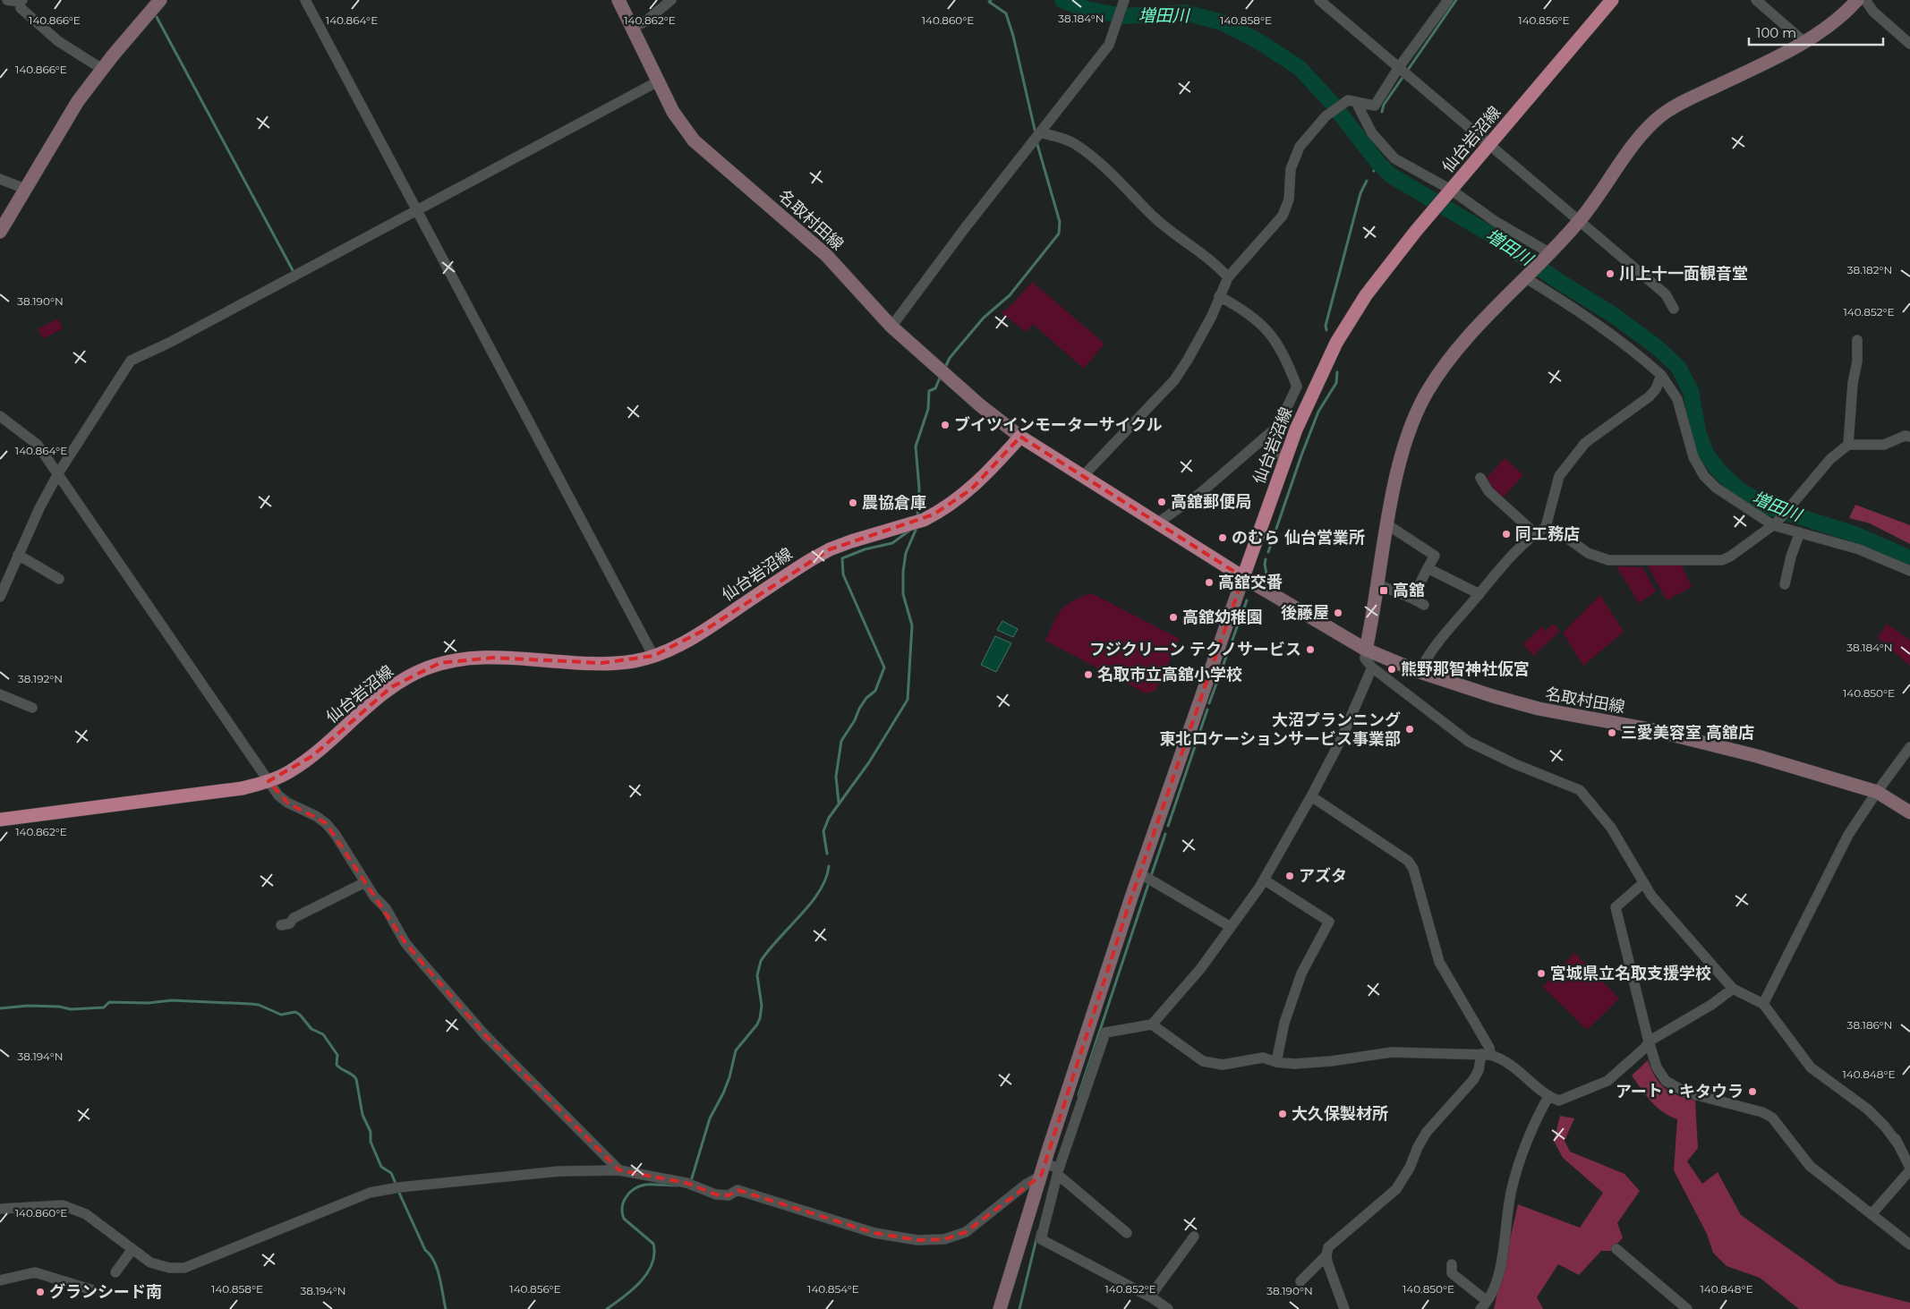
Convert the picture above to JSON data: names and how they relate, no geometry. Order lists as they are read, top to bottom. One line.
{"streets":{"main road":["仙台岩沼線"],"street":["名取村田線"]},"crossings":[["仙台岩沼線","名取村田線"]],"water":["増田川"],"places":{"other":["川上十一面観音堂","ブイツインモーターサイクル","高舘郵便局","農協倉庫","同工務店","のむら 仙台営業所","高舘交番","後藤屋","高舘幼稚園","フジクリーン テクノサービス","熊野那智神社仮宮","名取市立高舘小学校","大沼プランニング 東北ロケーションサービス事業部","三愛美容室 高舘店","アズタ","宮城県立名取支援学校","アート・キタウラ","大久保製材所","グランシード南"],"transit":["高舘"]},"scale_bar":"100 m","coordinates":["38.184°N","140.864°E","140.866°E","140.862°E","140.860°E","140.858°E","140.856°E","38.182°N","38.190°N","140.852°E","38.192°N","140.850°E","38.186°N","38.194°N","140.848°E","140.854°E"]}
